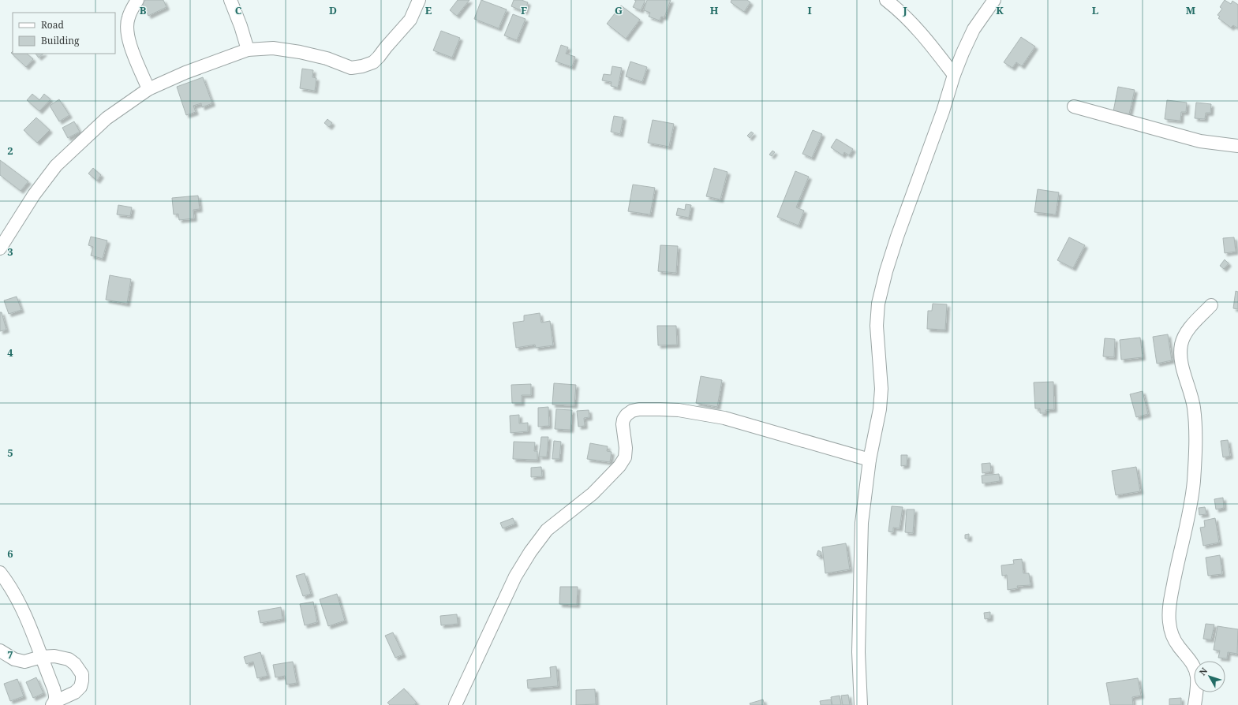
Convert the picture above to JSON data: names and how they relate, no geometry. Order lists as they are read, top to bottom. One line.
{"legend":["Road","Building"],"north":"top left","grid":{"columns":["B","C","D","E","F","G","H","I","J","K","L","M"],"rows":["2","3","4","5","6","7"]}}
